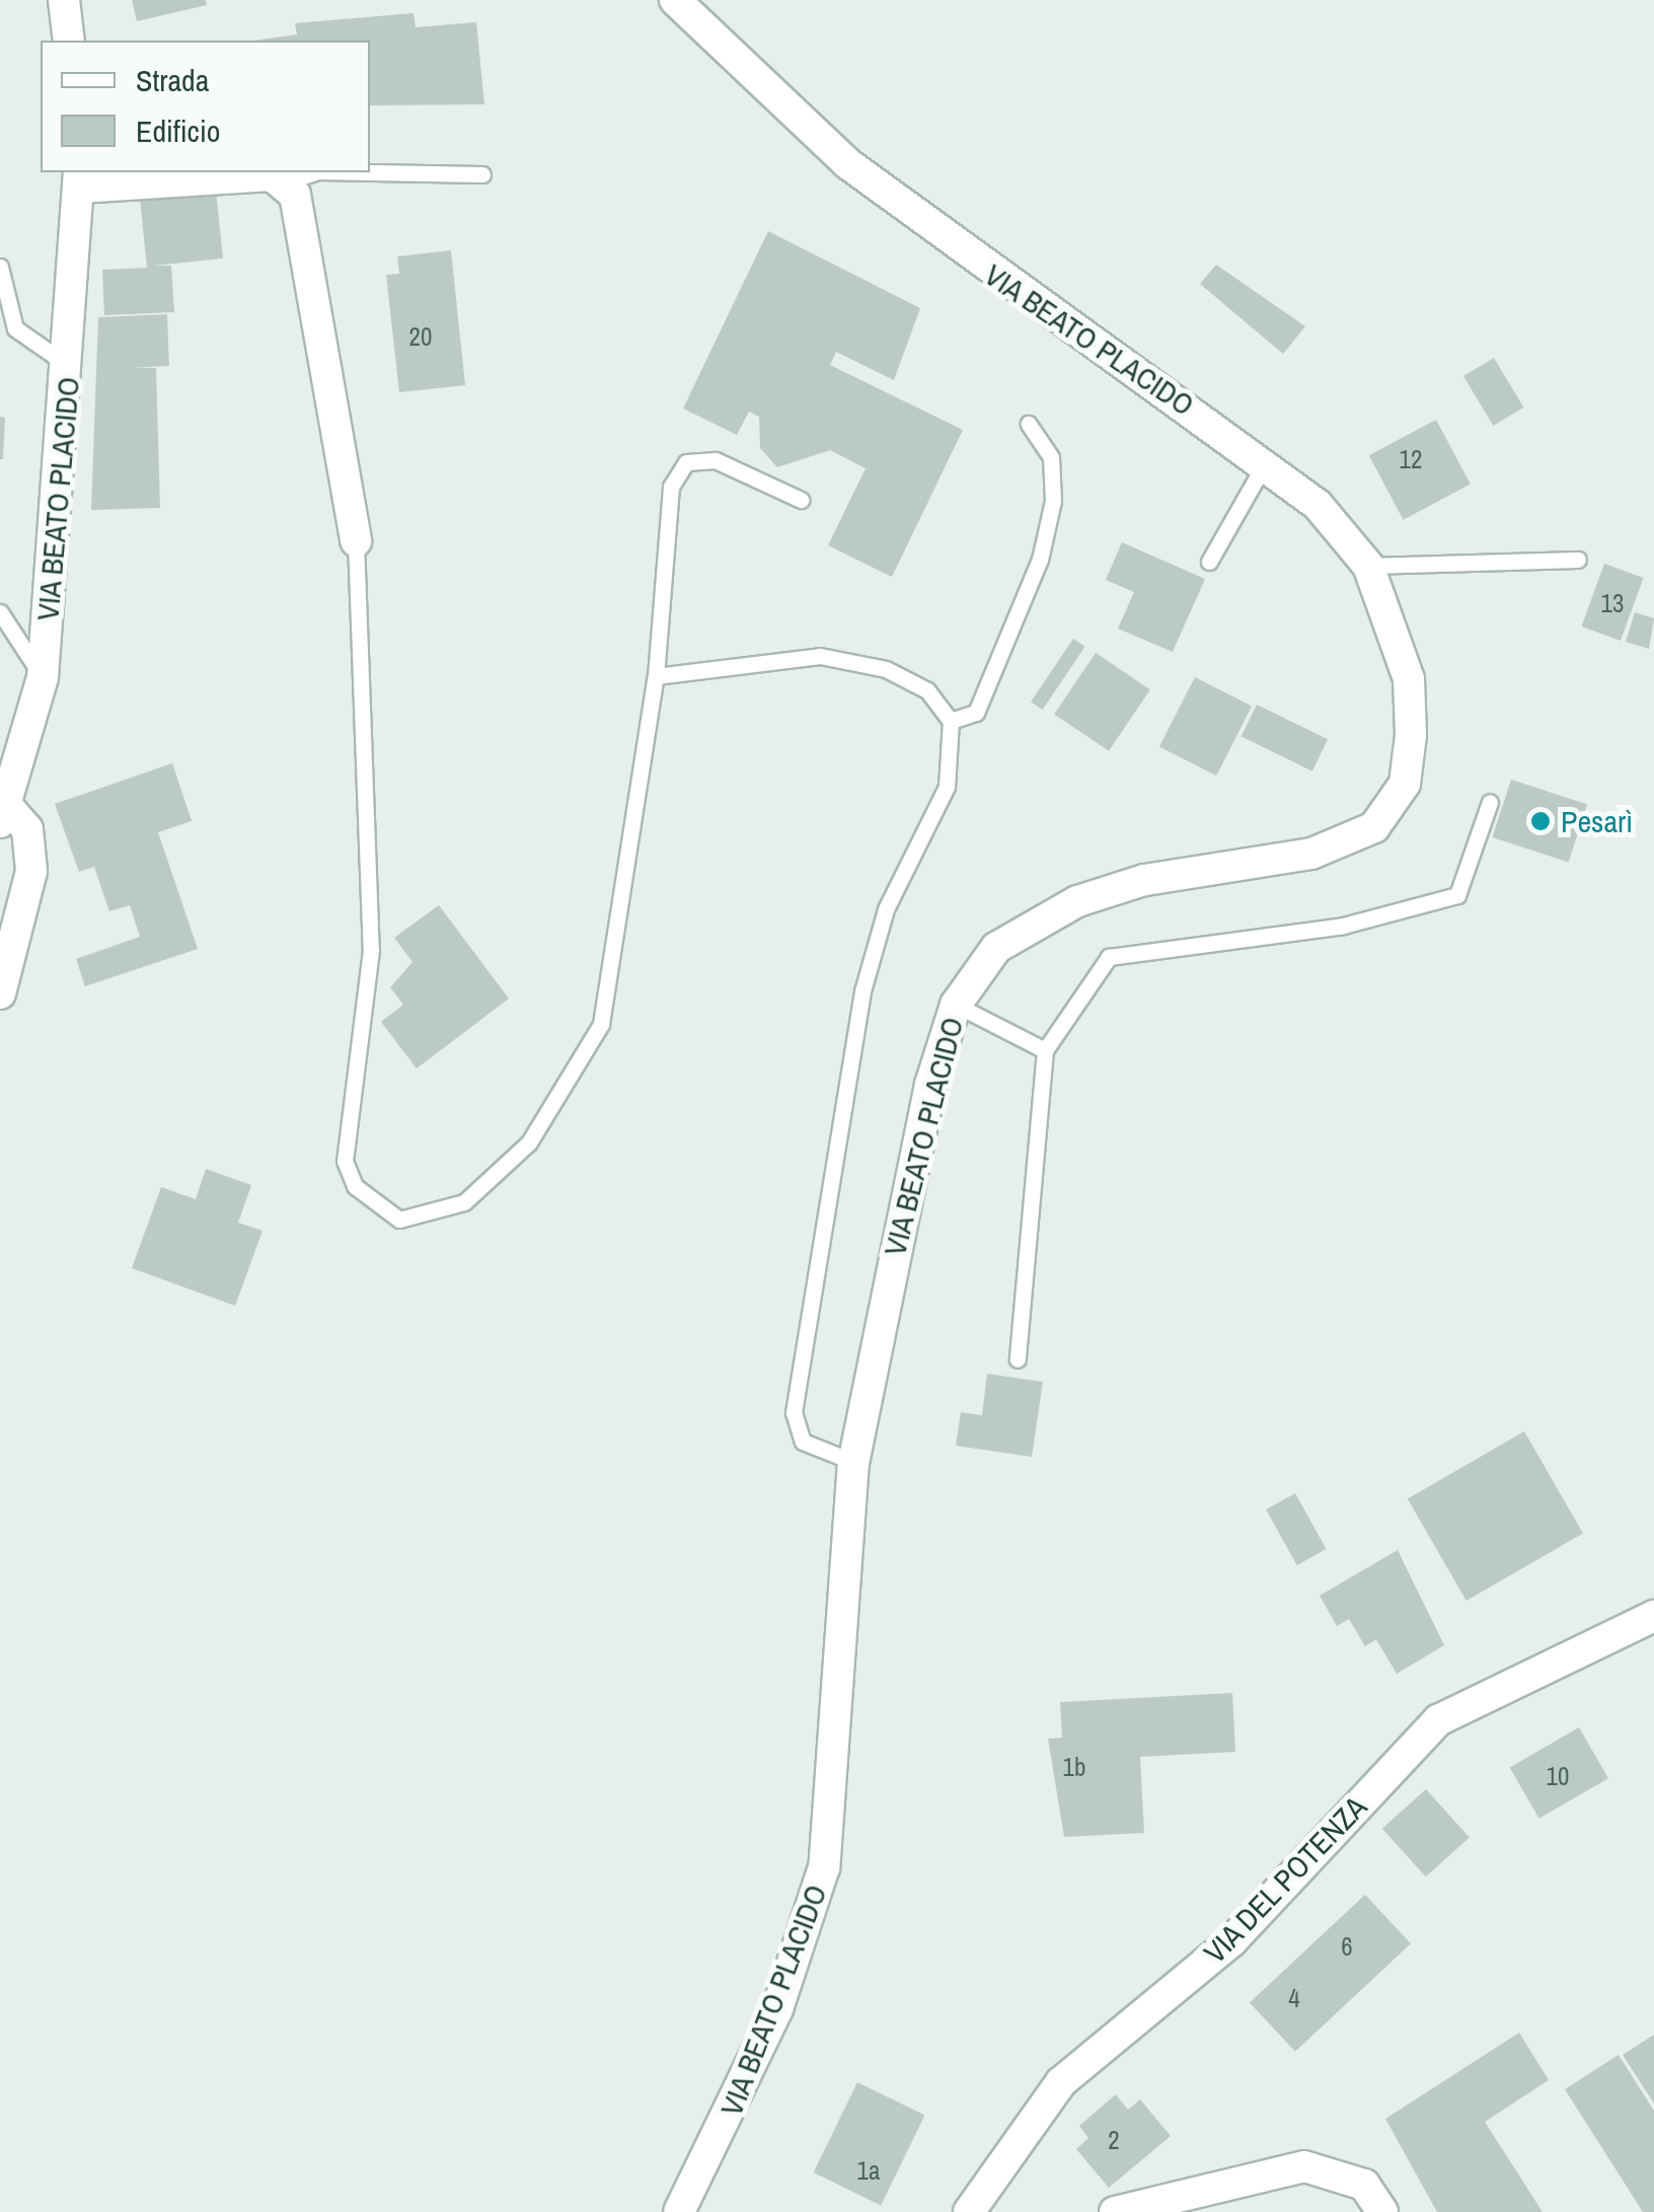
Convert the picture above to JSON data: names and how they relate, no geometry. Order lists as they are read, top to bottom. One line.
{"streets":{"main road":["VIA BEATO PLACIDO","VIA DEL POTENZA"]},"places":["Pesarì"],"house_numbers":["20","12","13","1b","10","6","4","2","1a"],"legend":["Strada","Edificio"]}
